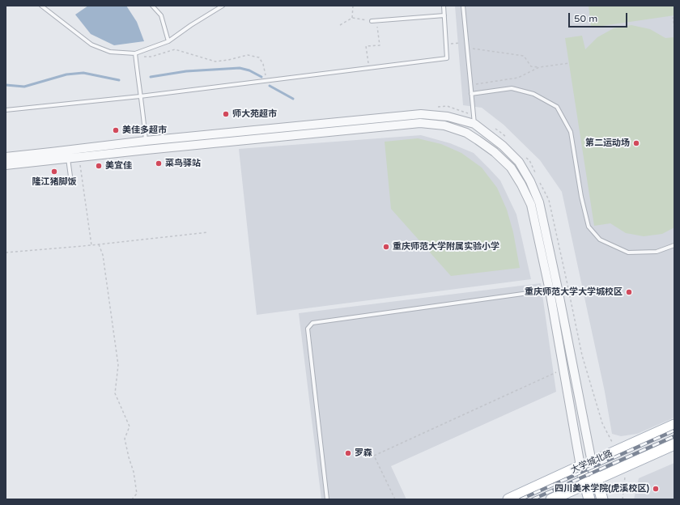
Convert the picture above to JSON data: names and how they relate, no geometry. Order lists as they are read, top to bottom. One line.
{"streets":{"main road":["大学城北路"]},"places":["师大苑超市","美佳多超市","第二运动场","菜鸟驿站","美宜佳","隆江猪脚饭","重庆师范大学附属实验小学","重庆师范大学大学城校区","罗森","四川美术学院(虎溪校区)"],"scale_bar":"50 m"}
